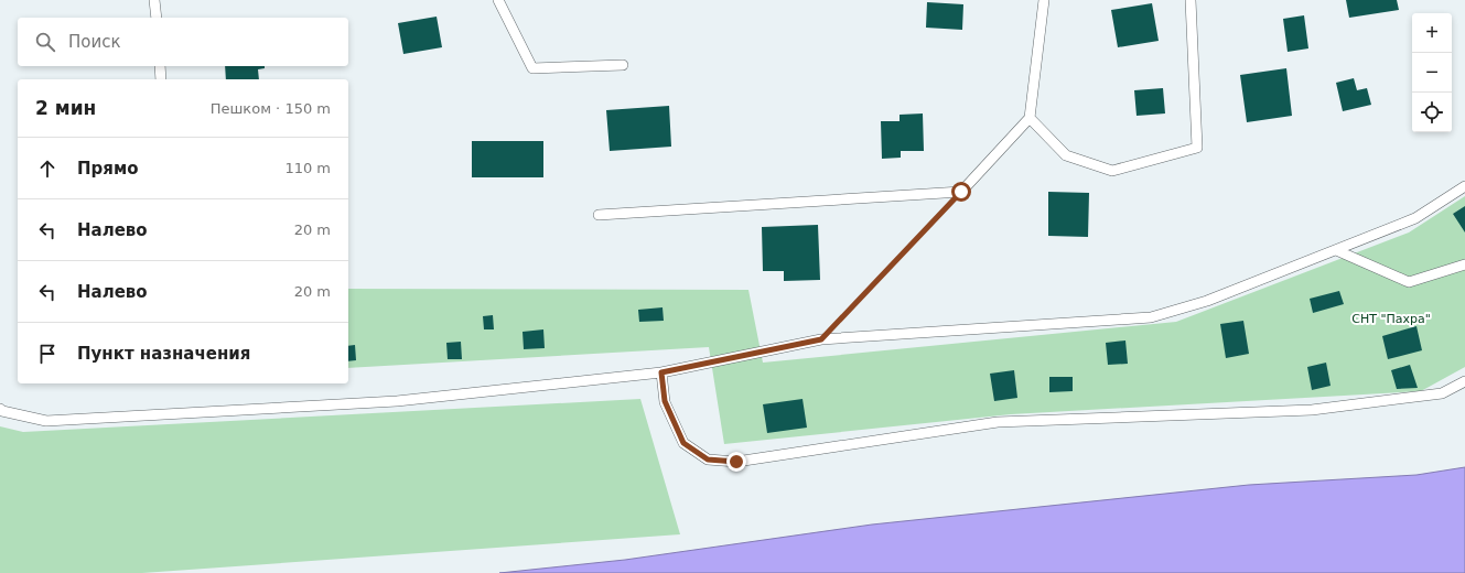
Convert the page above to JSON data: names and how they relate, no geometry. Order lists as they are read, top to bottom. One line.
{"parks":["СНТ \"Пахра\""],"page":{"map_buttons":["+","−"],"search":"Поиск","heading":["2 мин","Пешком · 150 m"],"list":[["Прямо","110 m"],["Налево","20 m"],["Налево","20 m"],"Пункт назначения"]}}
